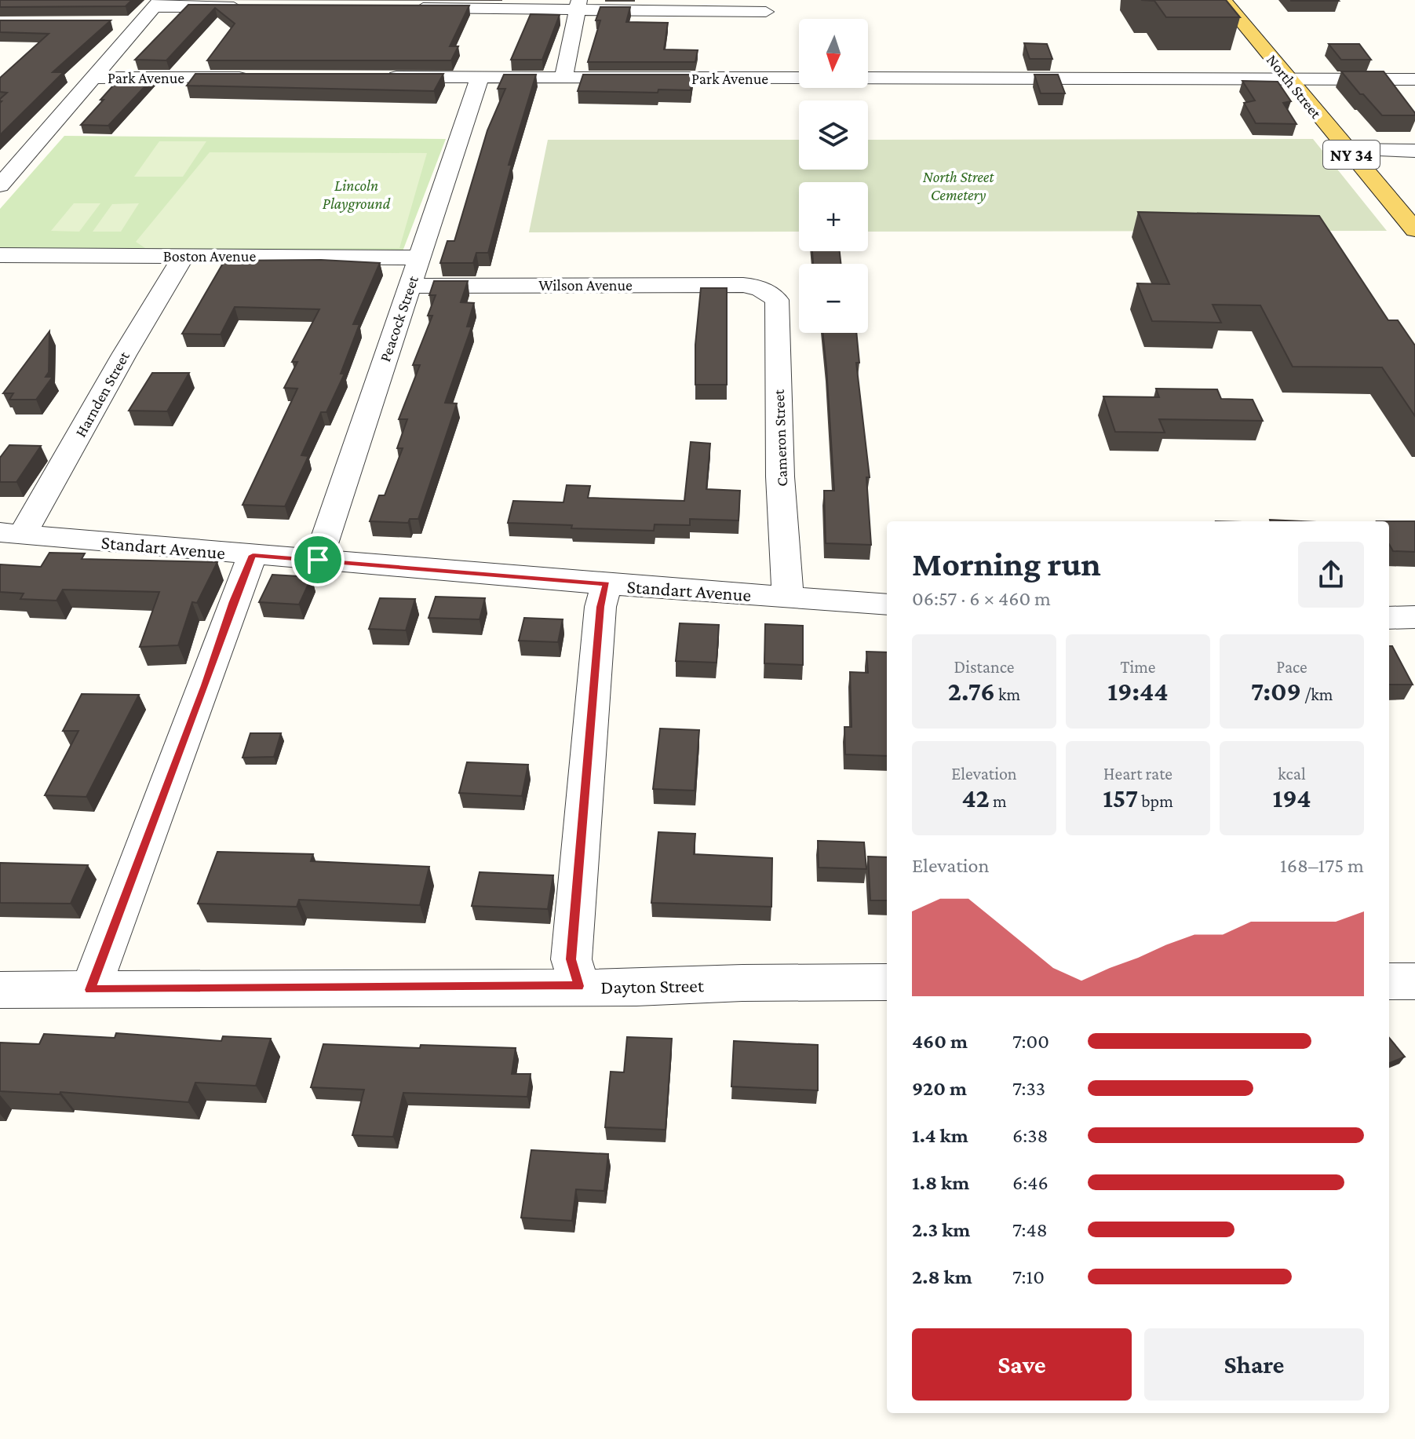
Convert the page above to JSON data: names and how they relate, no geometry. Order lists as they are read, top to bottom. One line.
{"streets":{"main road":["North Street","NY 34"],"street":["Park Avenue","Boston Avenue","Wilson Avenue","Peacock Street","Harnden Street","Cameron Street","Standart Avenue","Dayton Street"]},"crossings":[["Park Avenue","North Street"],["Park Avenue","Peacock Street"],["Boston Avenue","Peacock Street"],["Boston Avenue","Harnden Street"],["Wilson Avenue","Peacock Street"],["Wilson Avenue","Cameron Street"],["Peacock Street","Standart Avenue"],["Harnden Street","Standart Avenue"],["Cameron Street","Standart Avenue"]],"parks":["North Street Cemetery","Lincoln Playground"],"north":"bottom","page":{"map_buttons":["+","−"],"heading":["Morning run","06:57 · 6 × 460 m"],"stats":[["Distance","2.76 km"],["Time","19:44"],["Pace","7:09 /km"],["Elevation","42 m"],["Heart rate","157 bpm"],["kcal","194"]],"chart":["Elevation","168–175 m"],"list":[{"name":"460 m","note":"7:00"},{"name":"920 m","note":"7:33"},{"name":"1.4 km","note":"6:38"},{"name":"1.8 km","note":"6:46"},{"name":"2.3 km","note":"7:48"},{"name":"2.8 km","note":"7:10"}],"buttons":["Save","Share"]}}
